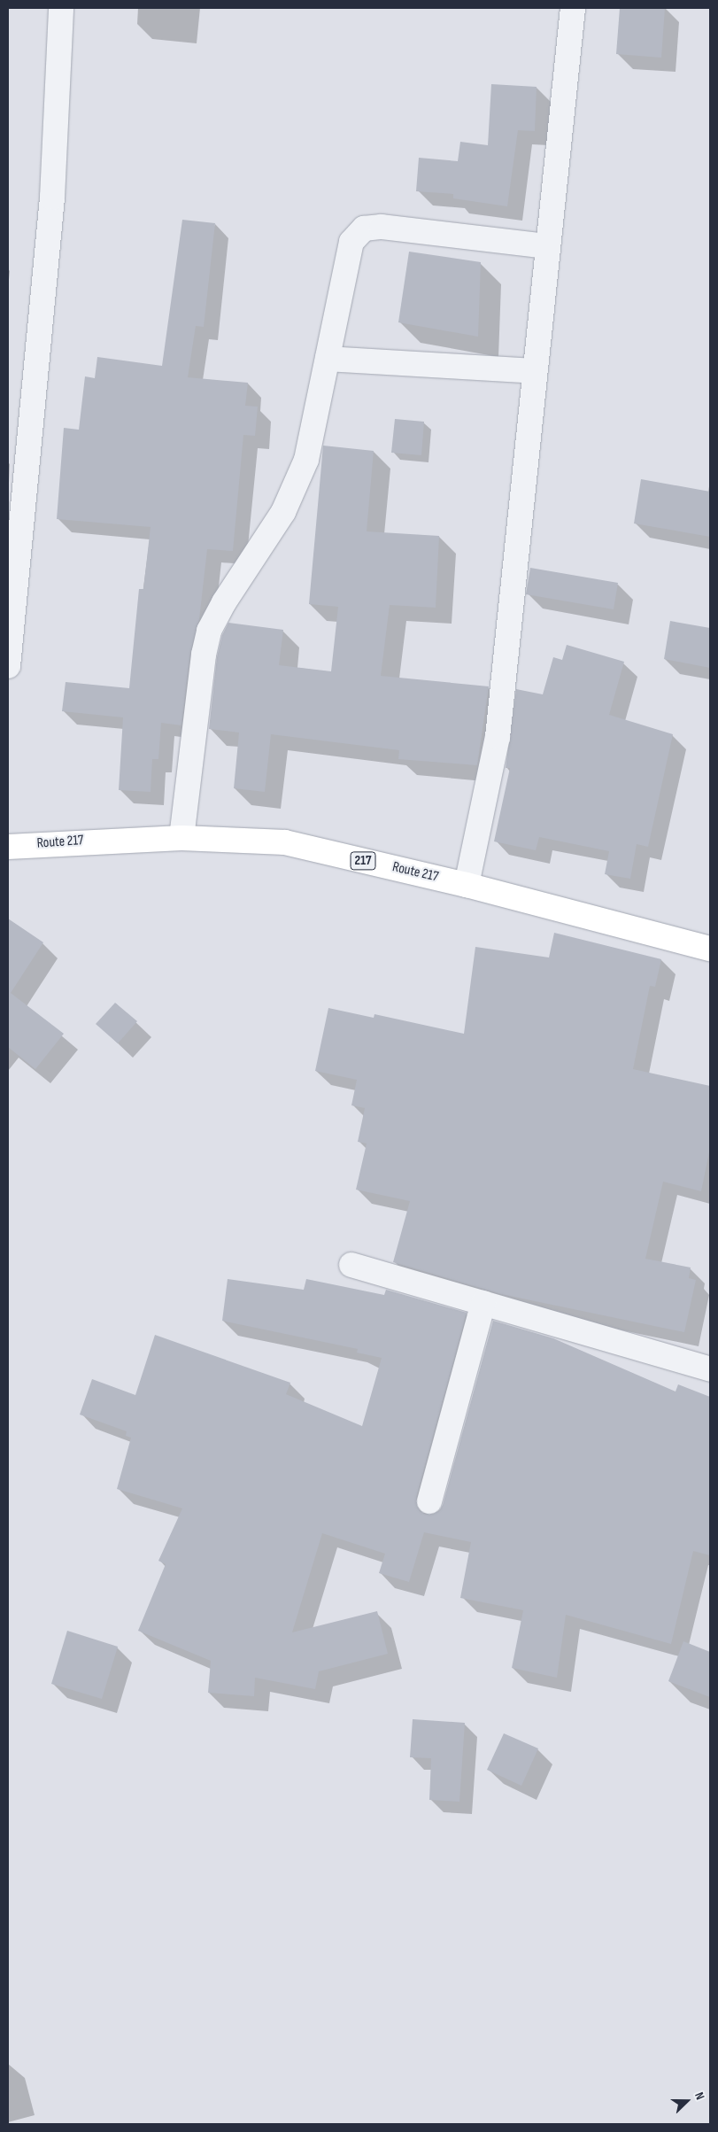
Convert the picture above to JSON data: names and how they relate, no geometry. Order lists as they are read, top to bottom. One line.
{"streets":{"main road":["Route 217","217"]},"north":"right"}
